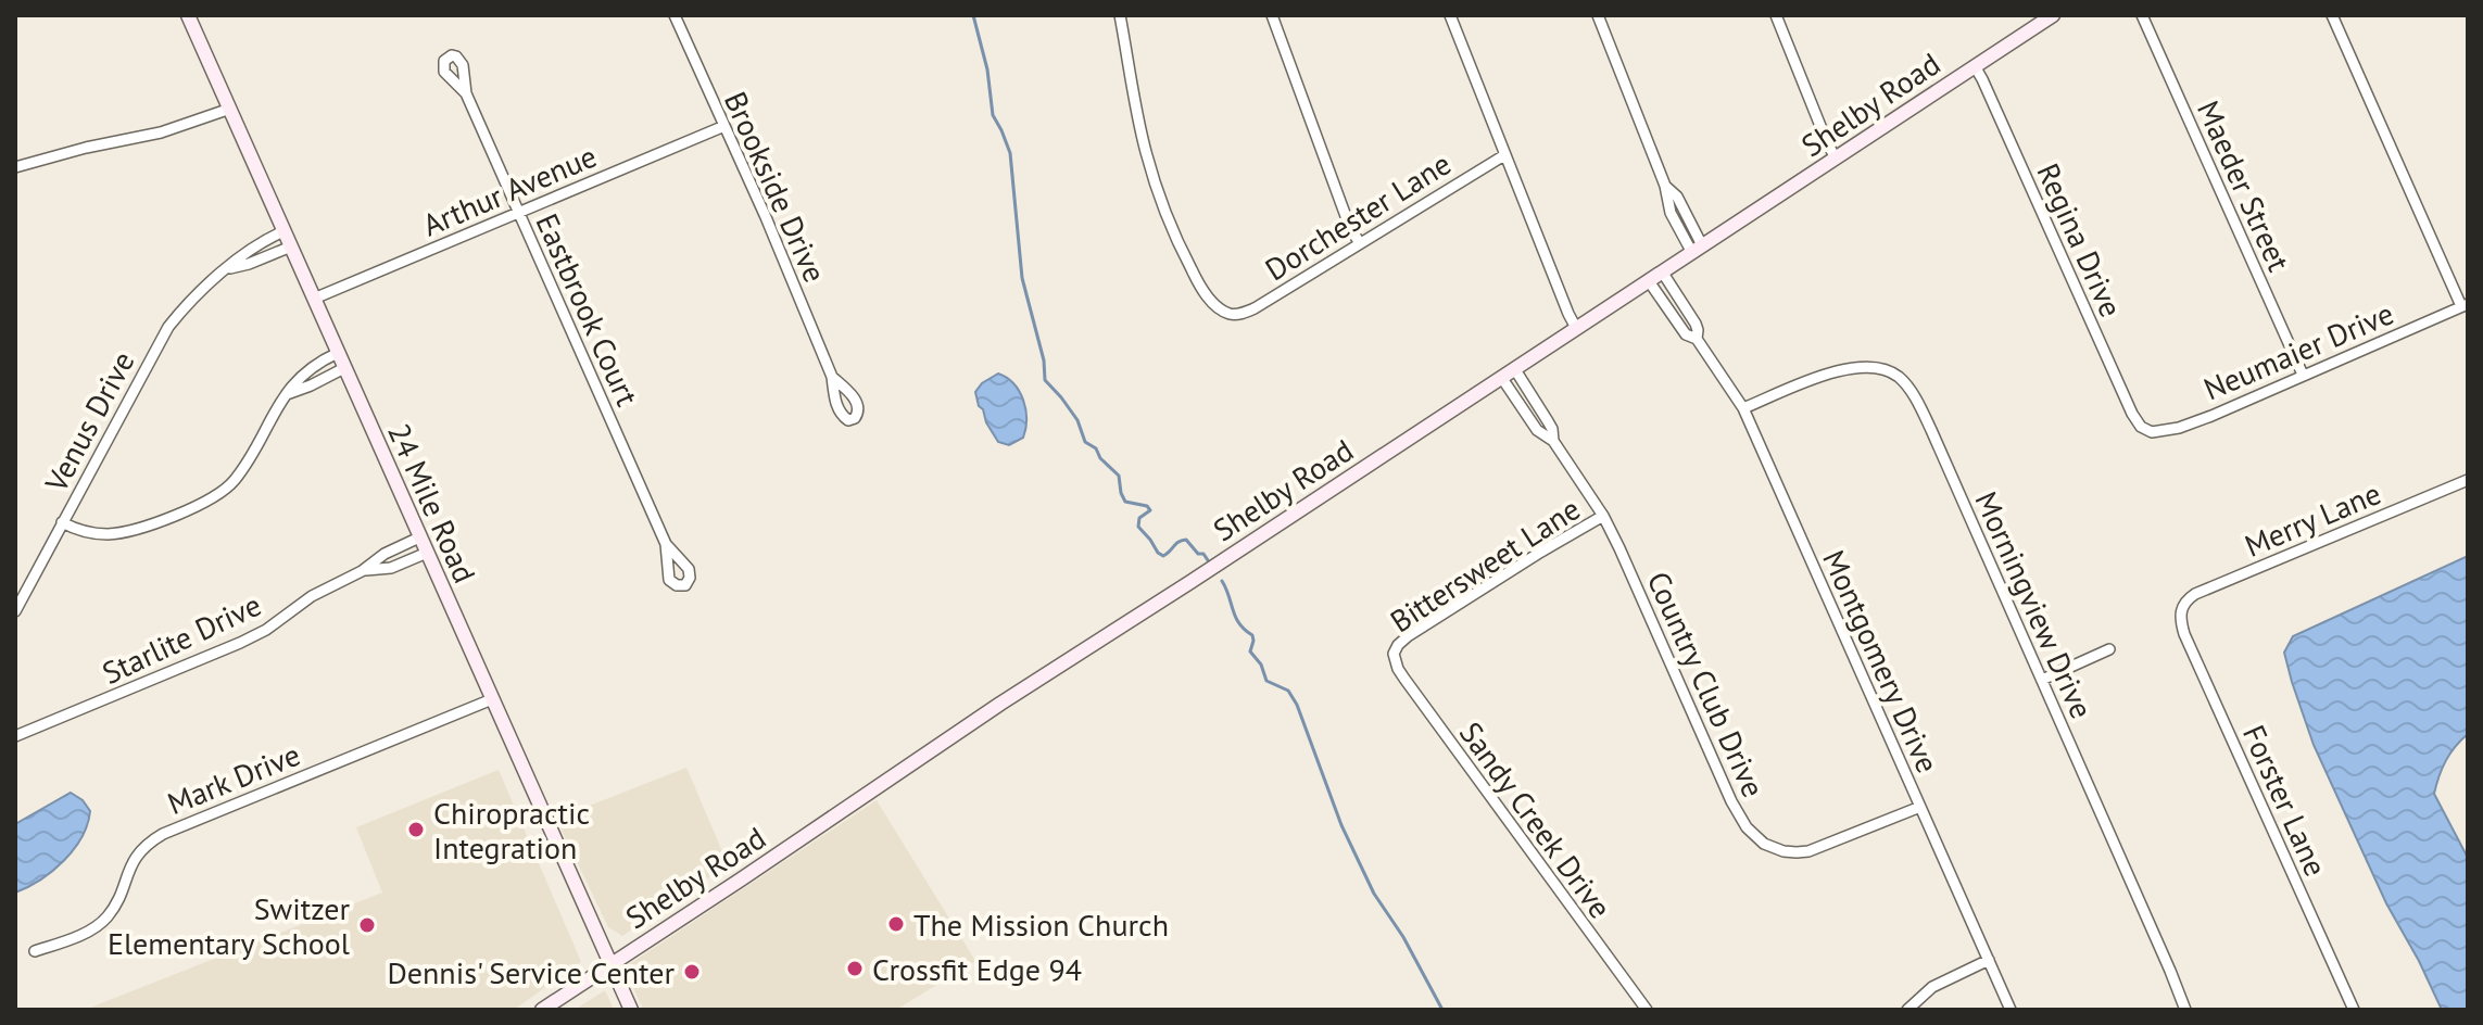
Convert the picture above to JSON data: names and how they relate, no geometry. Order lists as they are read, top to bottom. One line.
{"streets":{"street":["Shelby Road","Maeder Street","Brookside Drive","Arthur Avenue","Dorchester Lane","Regina Drive","Eastbrook Court","Neumaier Drive","Venus Drive","24 Mile Road","Merry Lane","Bittersweet Lane","Morningview Drive","Starlite Drive","Montgomery Drive","Country Club Drive","Mark Drive","Forster Lane","Sandy Creek Drive"]},"crossings":[["Shelby Road","Regina Drive"],["Shelby Road","24 Mile Road"],["Shelby Road","Montgomery Drive"],["Shelby Road","Country Club Drive"],["Maeder Street","Neumaier Drive"],["Brookside Drive","Arthur Avenue"],["Arthur Avenue","Eastbrook Court"],["Arthur Avenue","24 Mile Road"],["Regina Drive","Neumaier Drive"],["Venus Drive","24 Mile Road"],["24 Mile Road","Starlite Drive"],["24 Mile Road","Mark Drive"],["Merry Lane","Forster Lane"],["Bittersweet Lane","Country Club Drive"],["Bittersweet Lane","Sandy Creek Drive"],["Morningview Drive","Montgomery Drive"],["Montgomery Drive","Country Club Drive"]],"places":["Chiropractic Integration","The Mission Church","Switzer Elementary School","Crossfit Edge 94","Dennis' Service Center"]}
